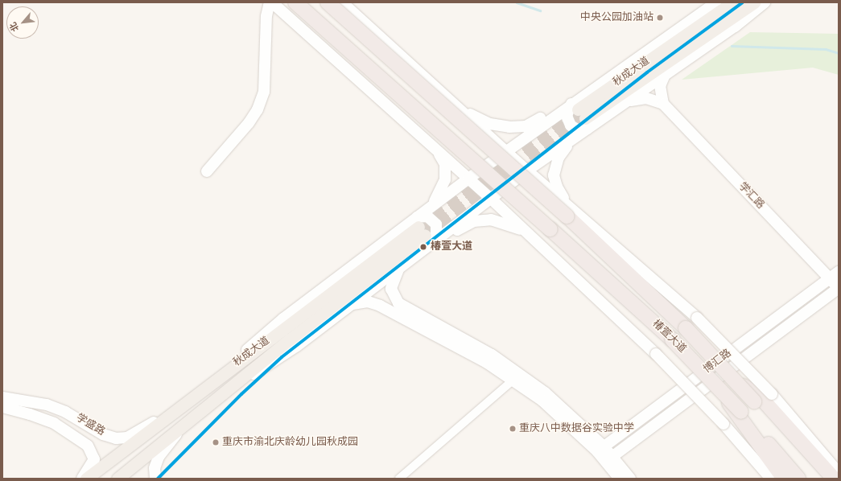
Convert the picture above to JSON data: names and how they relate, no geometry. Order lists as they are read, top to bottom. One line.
{"streets":{"highway":["椿萱大道"],"main road":["秋成大道","学汇路","博汇路","学盛路"]},"crossings":[["秋成大道","学盛路"],["学汇路","博汇路"]],"places":["中央公园加油站","椿萱大道","重庆八中数据谷实验中学","重庆市渝北庆龄幼儿园秋成园"],"north":"bottom left"}
